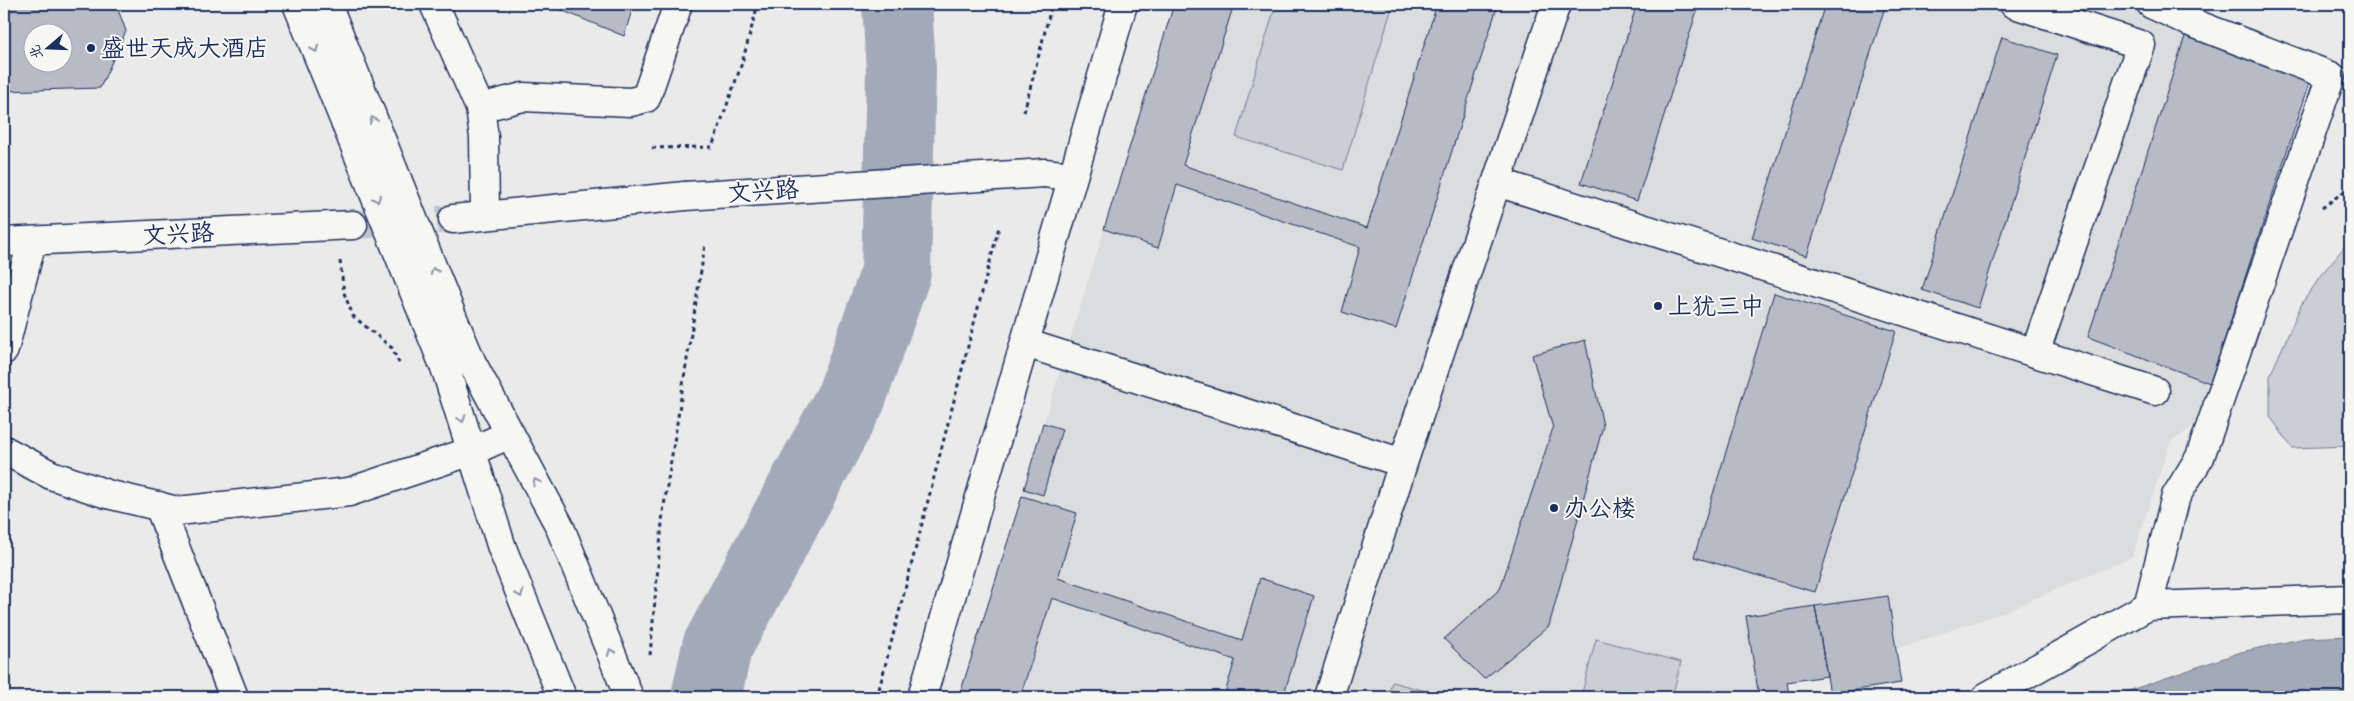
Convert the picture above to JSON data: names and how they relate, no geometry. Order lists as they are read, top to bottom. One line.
{"streets":{"main road":["文兴路"]},"places":["盛世天成大酒店","上犹三中","办公楼"],"north":"left"}
